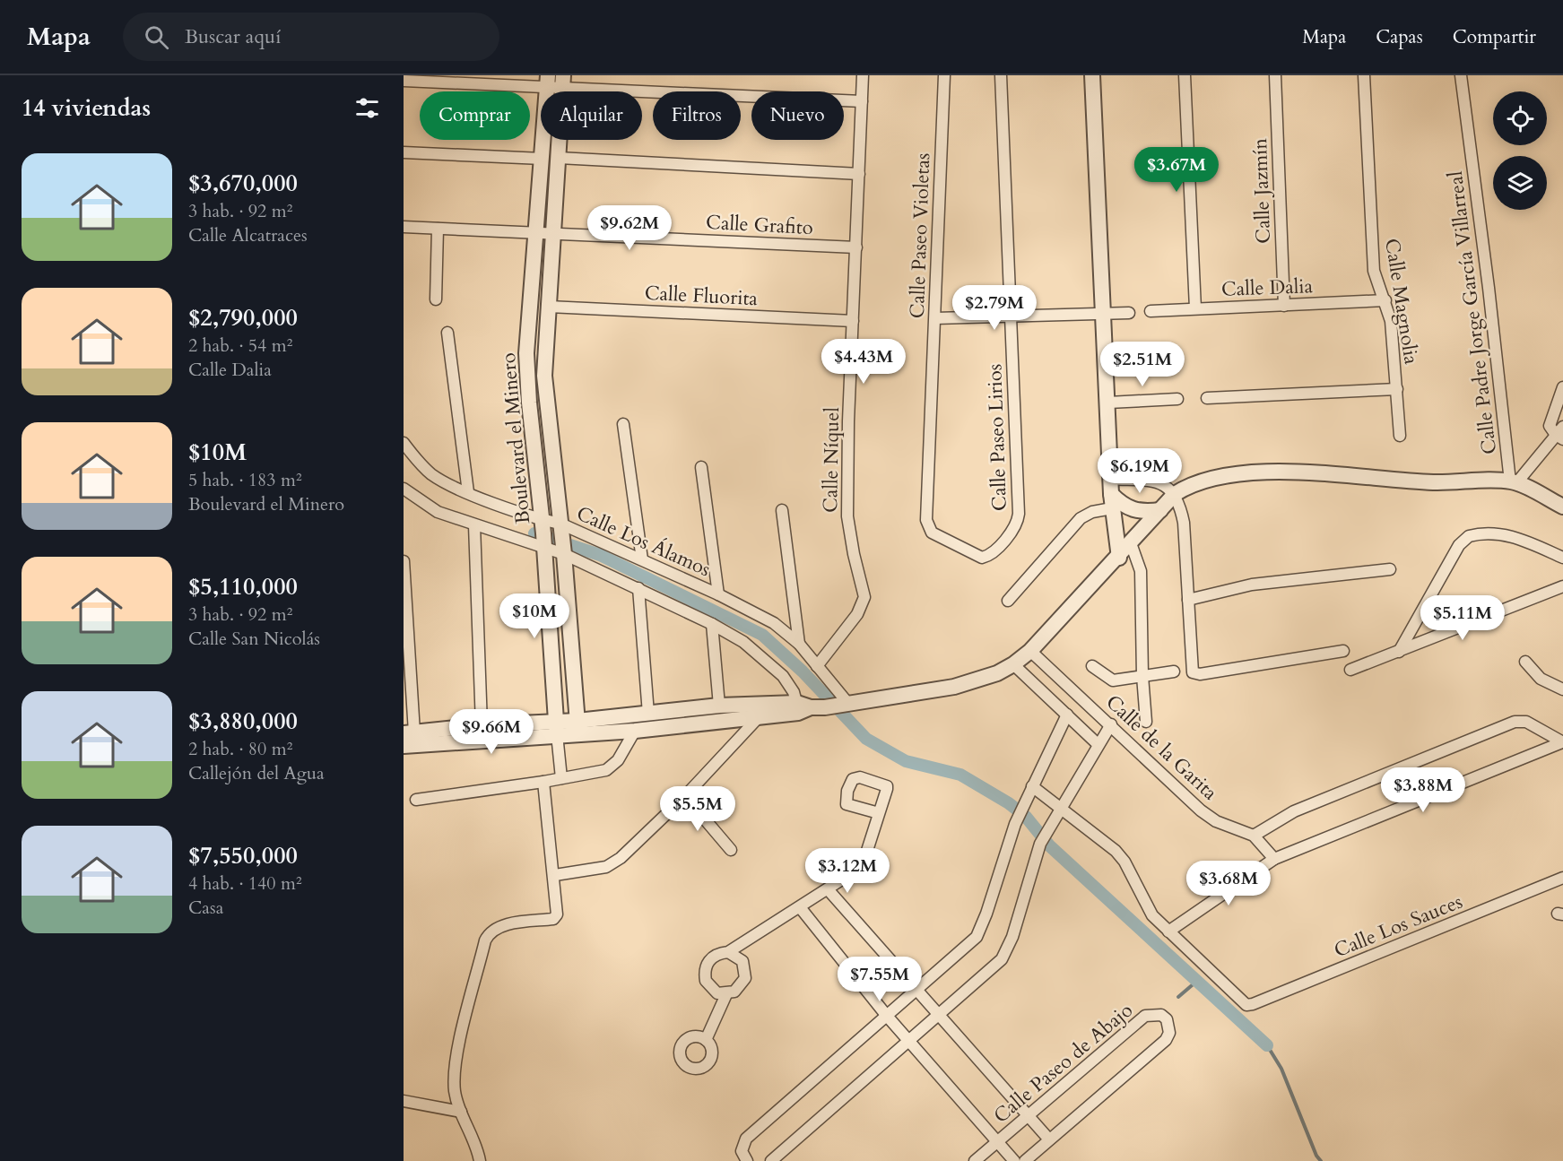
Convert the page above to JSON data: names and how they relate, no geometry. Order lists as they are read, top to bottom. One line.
{"streets":{"street":["Calle Jazmín","Calle Grafito","Calle Paseo Violetas","Calle Dalia","Calle Fluorita","Calle Magnolia","Calle Padre Jorge García Villarreal","Calle Paseo Lirios","Boulevard el Minero","Calle Níquel","Calle Los Álamos","Calle de la Garita","Calle Los Sauces","Calle Paseo de Abajo"]},"crossings":[["Calle Jazmín","Calle Dalia"],["Calle Grafito","Boulevard el Minero"],["Calle Grafito","Calle Níquel"],["Calle Paseo Violetas","Calle Paseo Lirios"],["Calle Dalia","Calle Magnolia"],["Calle Fluorita","Boulevard el Minero"],["Calle Fluorita","Calle Níquel"],["Boulevard el Minero","Calle Los Álamos"],["Calle Níquel","Calle Los Álamos"]],"page":{"header":"Mapa","search":"Buscar aquí","nav":["Mapa","Capas","Compartir"],"heading":"14 viviendas","chip":["Comprar","Alquilar","Filtros","Nuevo"],"list":[{"name":"$3,670,000","note":"3 hab. · 92 m² · Calle Alcatraces"},{"name":"$2,790,000","note":"2 hab. · 54 m² · Calle Dalia"},{"name":"$10M","note":"5 hab. · 183 m² · Boulevard el Minero"},{"name":"$5,110,000","note":"3 hab. · 92 m² · Calle San Nicolás"},{"name":"$3,880,000","note":"2 hab. · 80 m² · Callejón del Agua"},{"name":"$7,550,000","note":"4 hab. · 140 m² · Casa"}],"price":["$3.67M","$9.62M","$2.79M","$4.43M","$2.51M","$6.19M","$10M","$5.11M","$9.66M","$3.88M","$5.5M","$3.12M","$3.68M","$7.55M"]}}
